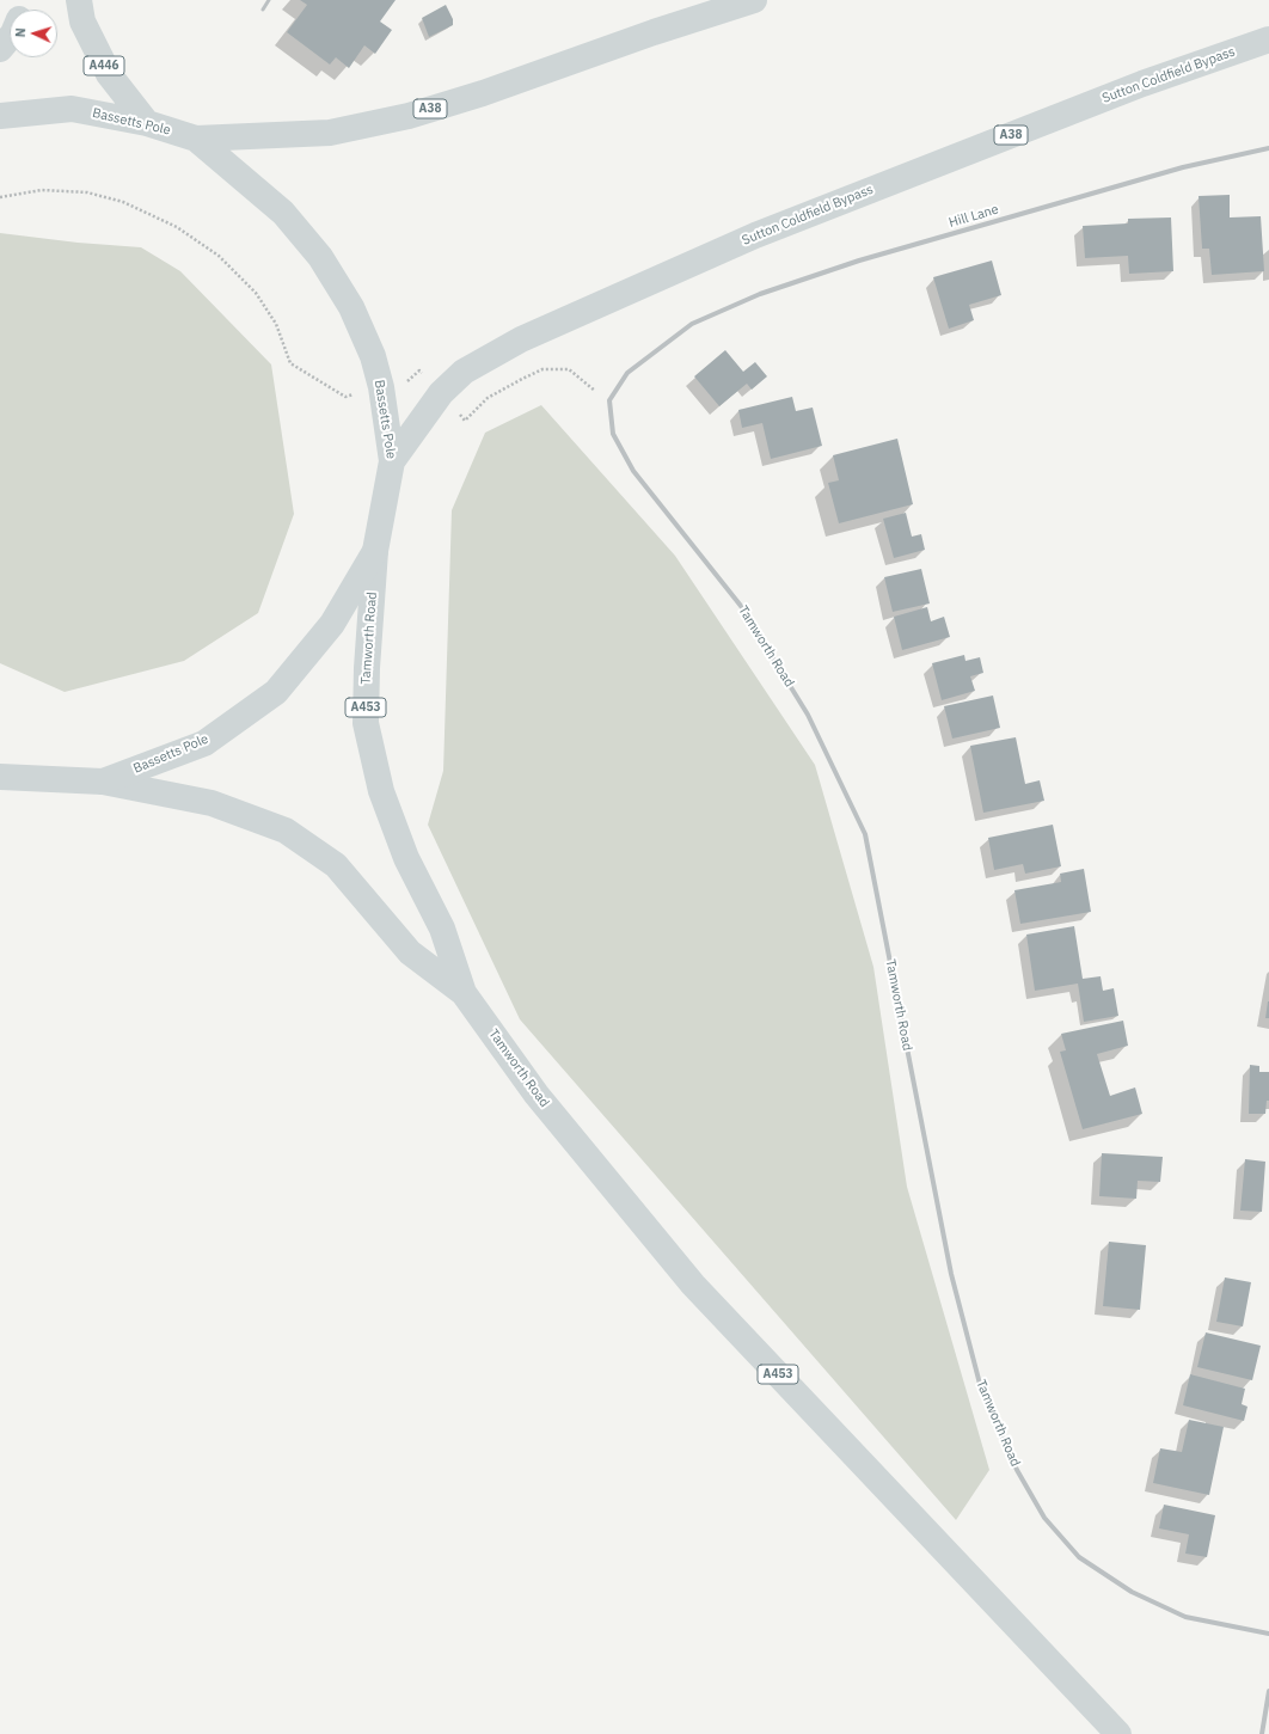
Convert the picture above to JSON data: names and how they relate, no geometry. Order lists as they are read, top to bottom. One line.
{"streets":{"main road":["A446","Sutton Coldfield Bypass","A38","Bassetts Pole","Tamworth Road","A453"],"street":["Hill Lane"]},"crossings":[["A446","Bassetts Pole"],["Sutton Coldfield Bypass","Bassetts Pole"],["A38","Bassetts Pole"],["Bassetts Pole","Tamworth Road"],["Hill Lane","Tamworth Road"]],"north":"left"}
